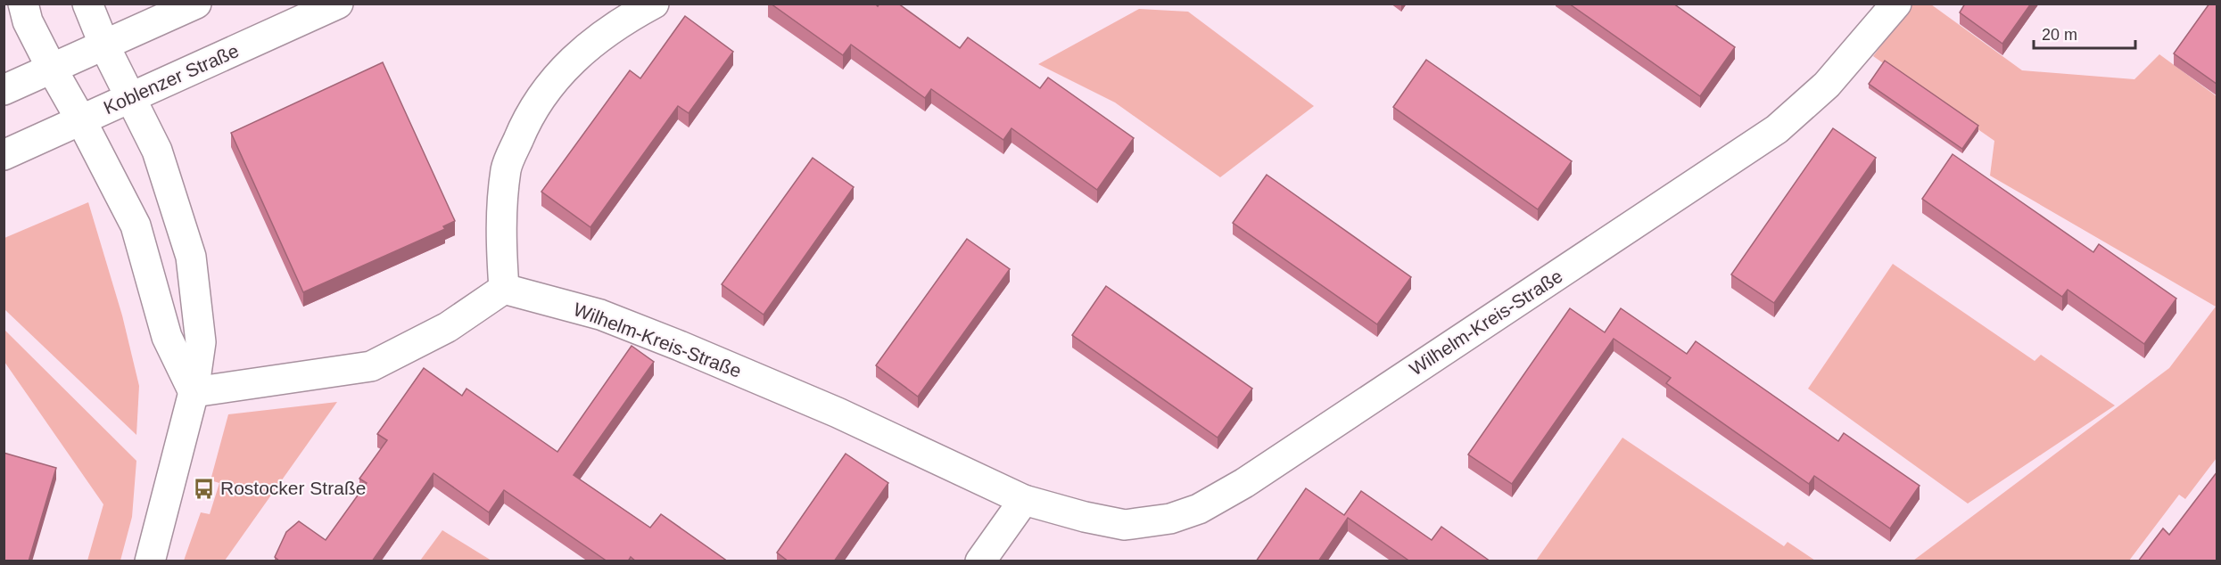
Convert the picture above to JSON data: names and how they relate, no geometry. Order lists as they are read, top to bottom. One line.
{"streets":{"street":["Koblenzer Straße","Wilhelm-Kreis-Straße"]},"places":{"bus stop":["Rostocker Straße"]},"scale_bar":"20 m"}
